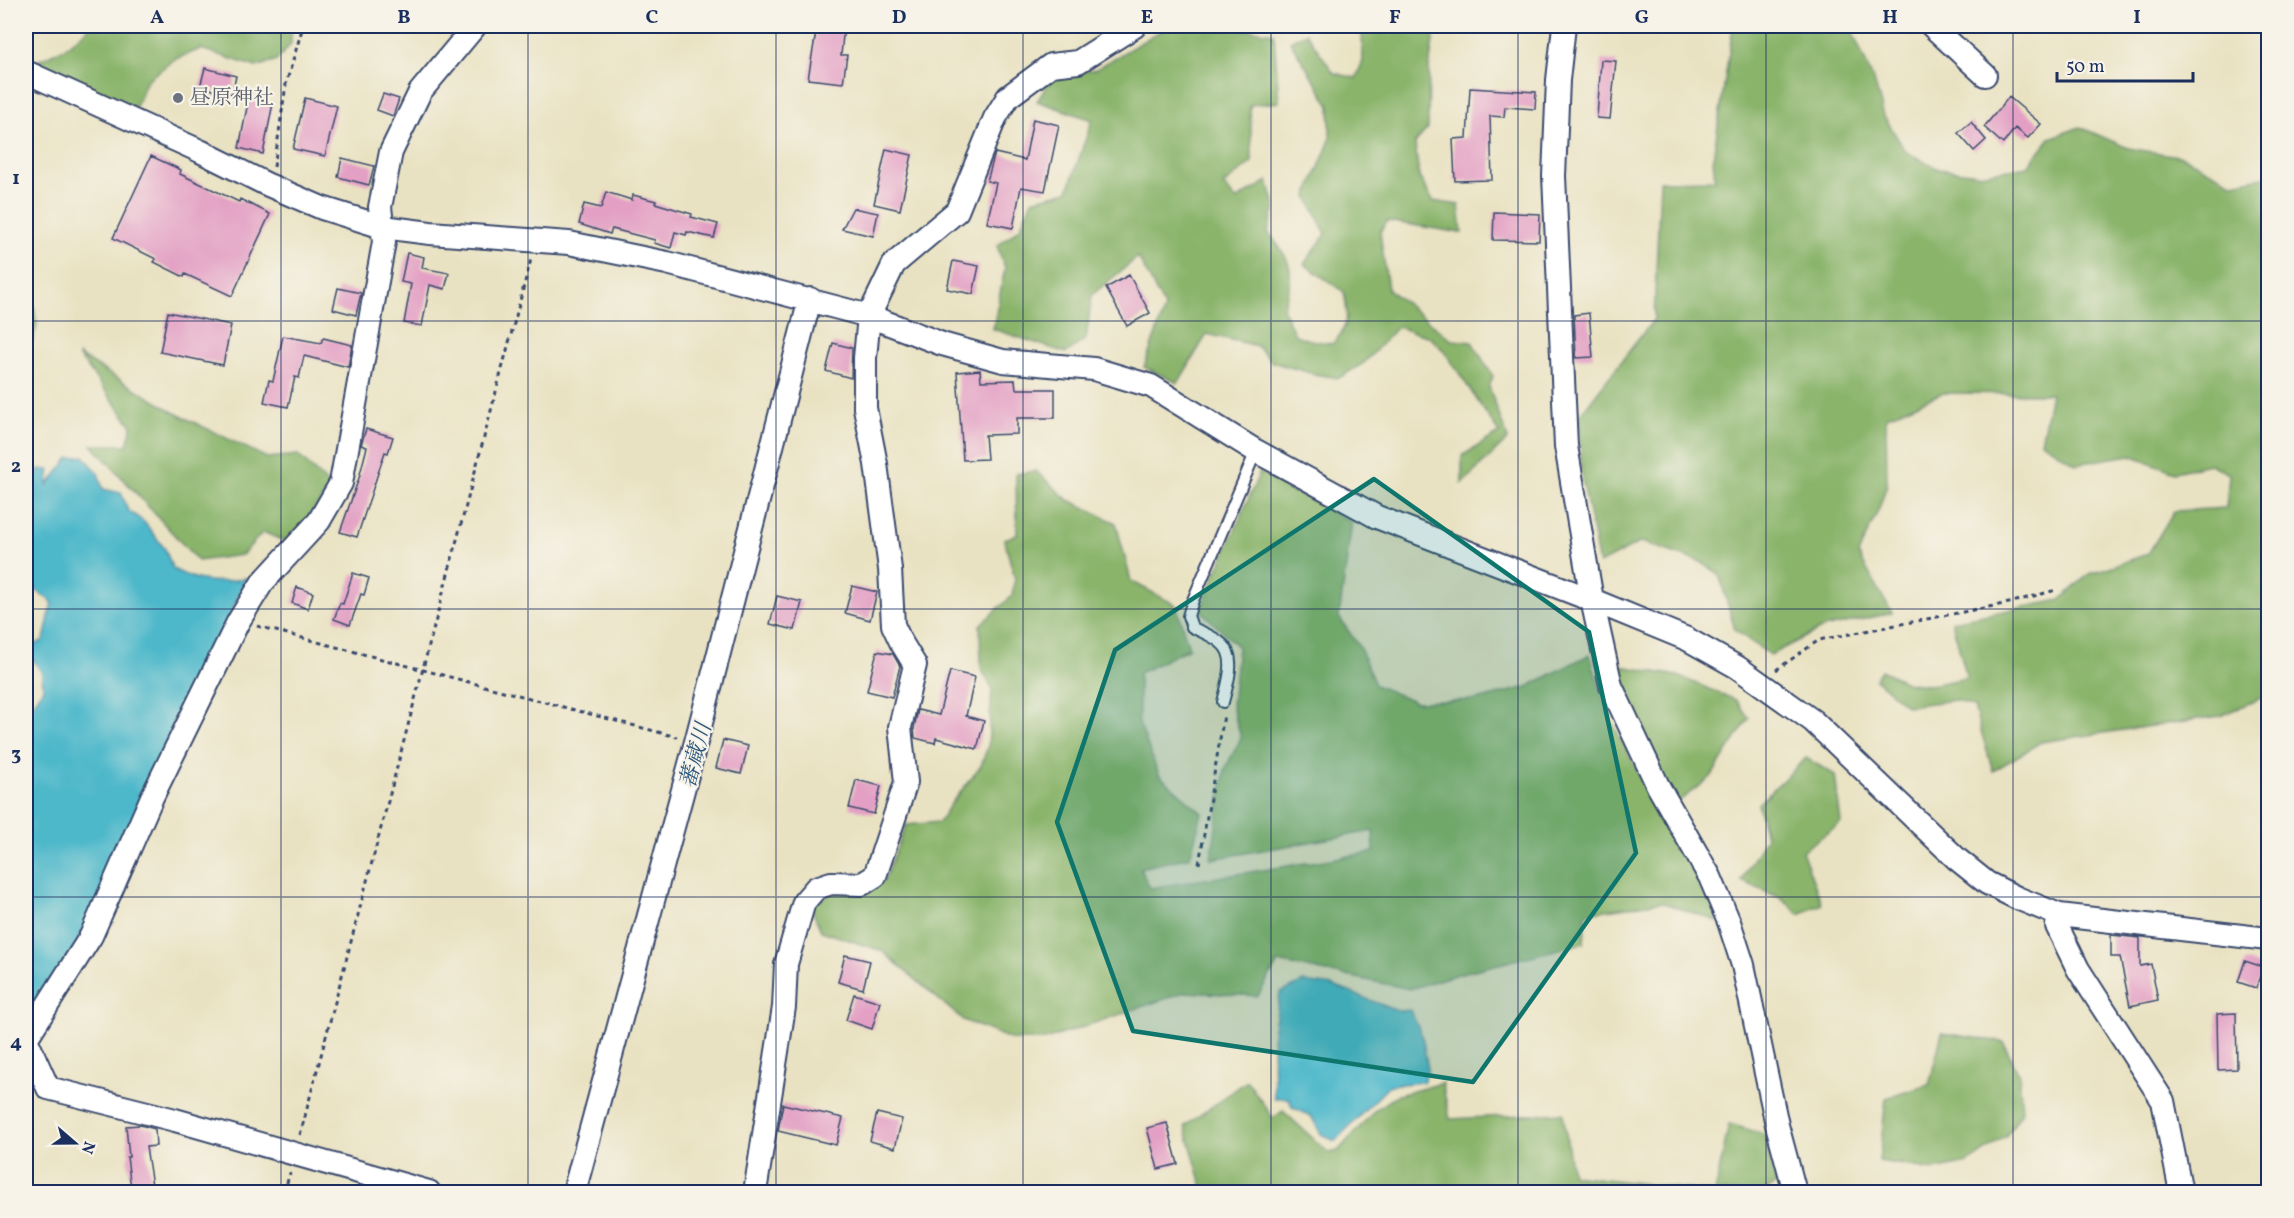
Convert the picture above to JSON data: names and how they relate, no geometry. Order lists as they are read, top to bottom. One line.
{"water":["蕃蔵川"],"places":["昼原神社"],"scale_bar":"50 m","north":"right","grid":{"columns":["A","B","C","D","E","F","G","H","I"],"rows":["1","2","3","4"]}}
